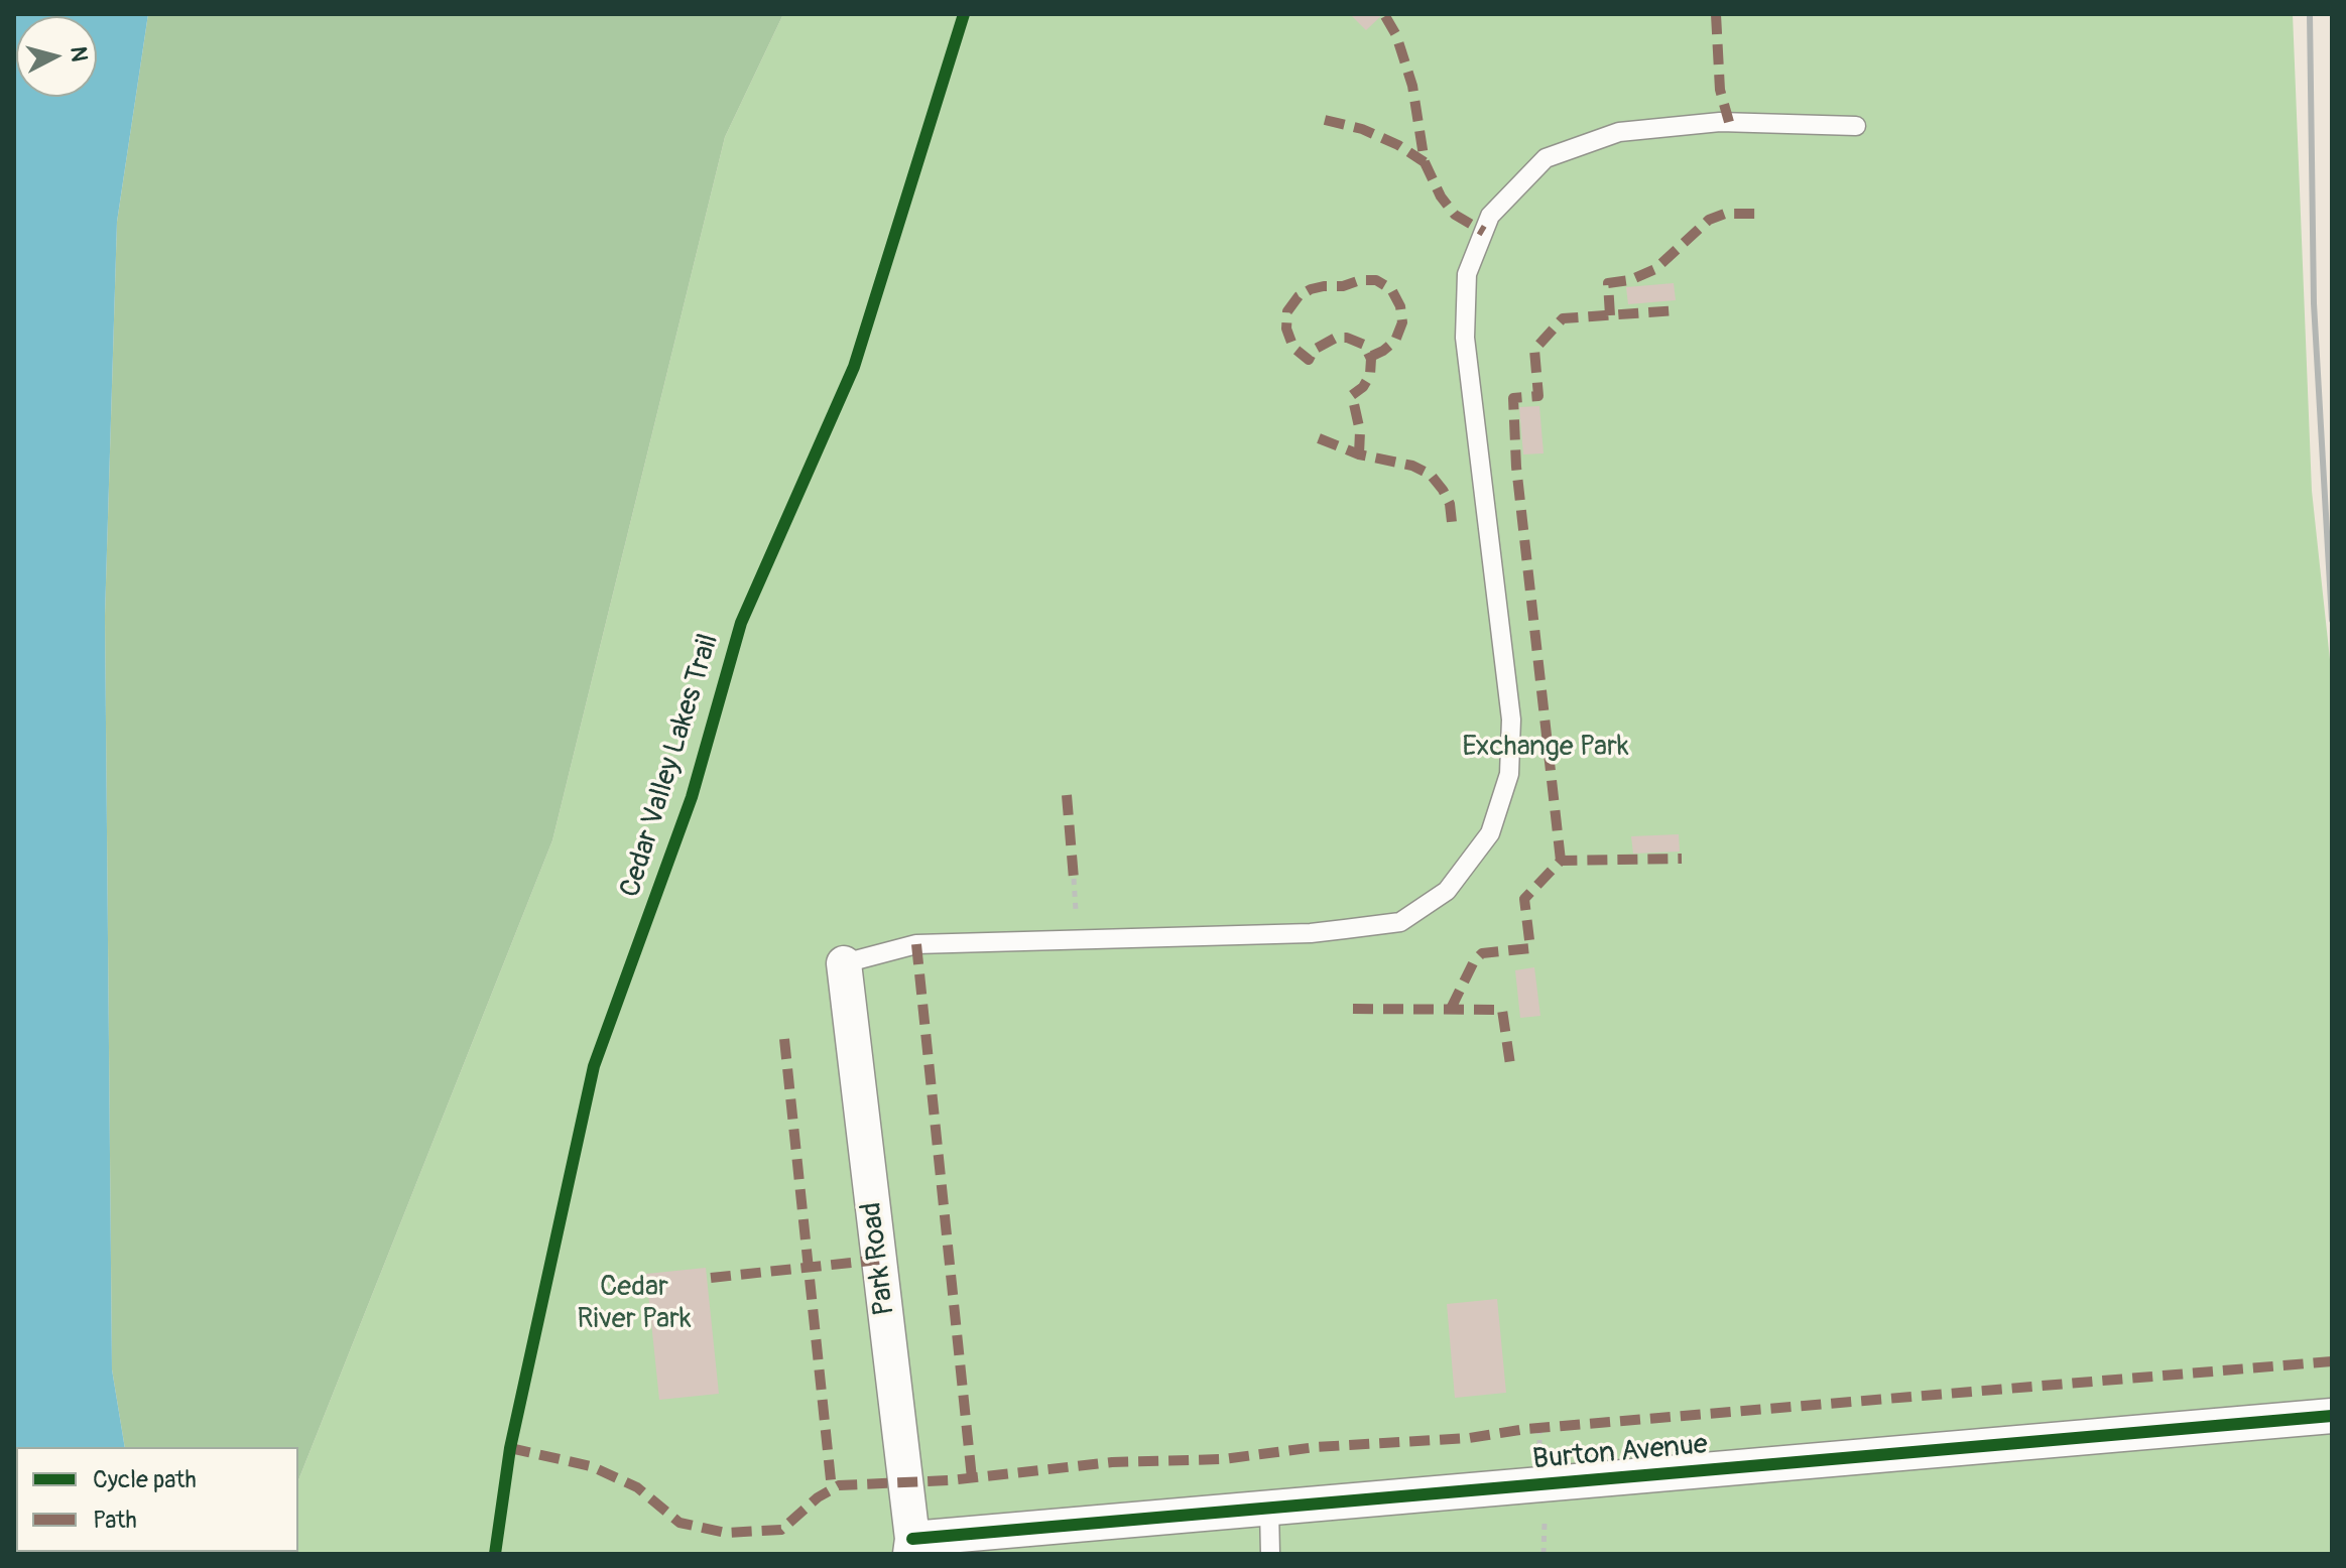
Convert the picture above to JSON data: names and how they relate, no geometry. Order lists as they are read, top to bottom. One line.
{"streets":{"street":["Park Road","Burton Avenue"],"cycle path":["Cedar Valley Lakes Trail"]},"crossings":[["Park Road","Burton Avenue"]],"parks":["Exchange Park","Cedar River Park"],"legend":["Cycle path","Path"],"north":"right"}
